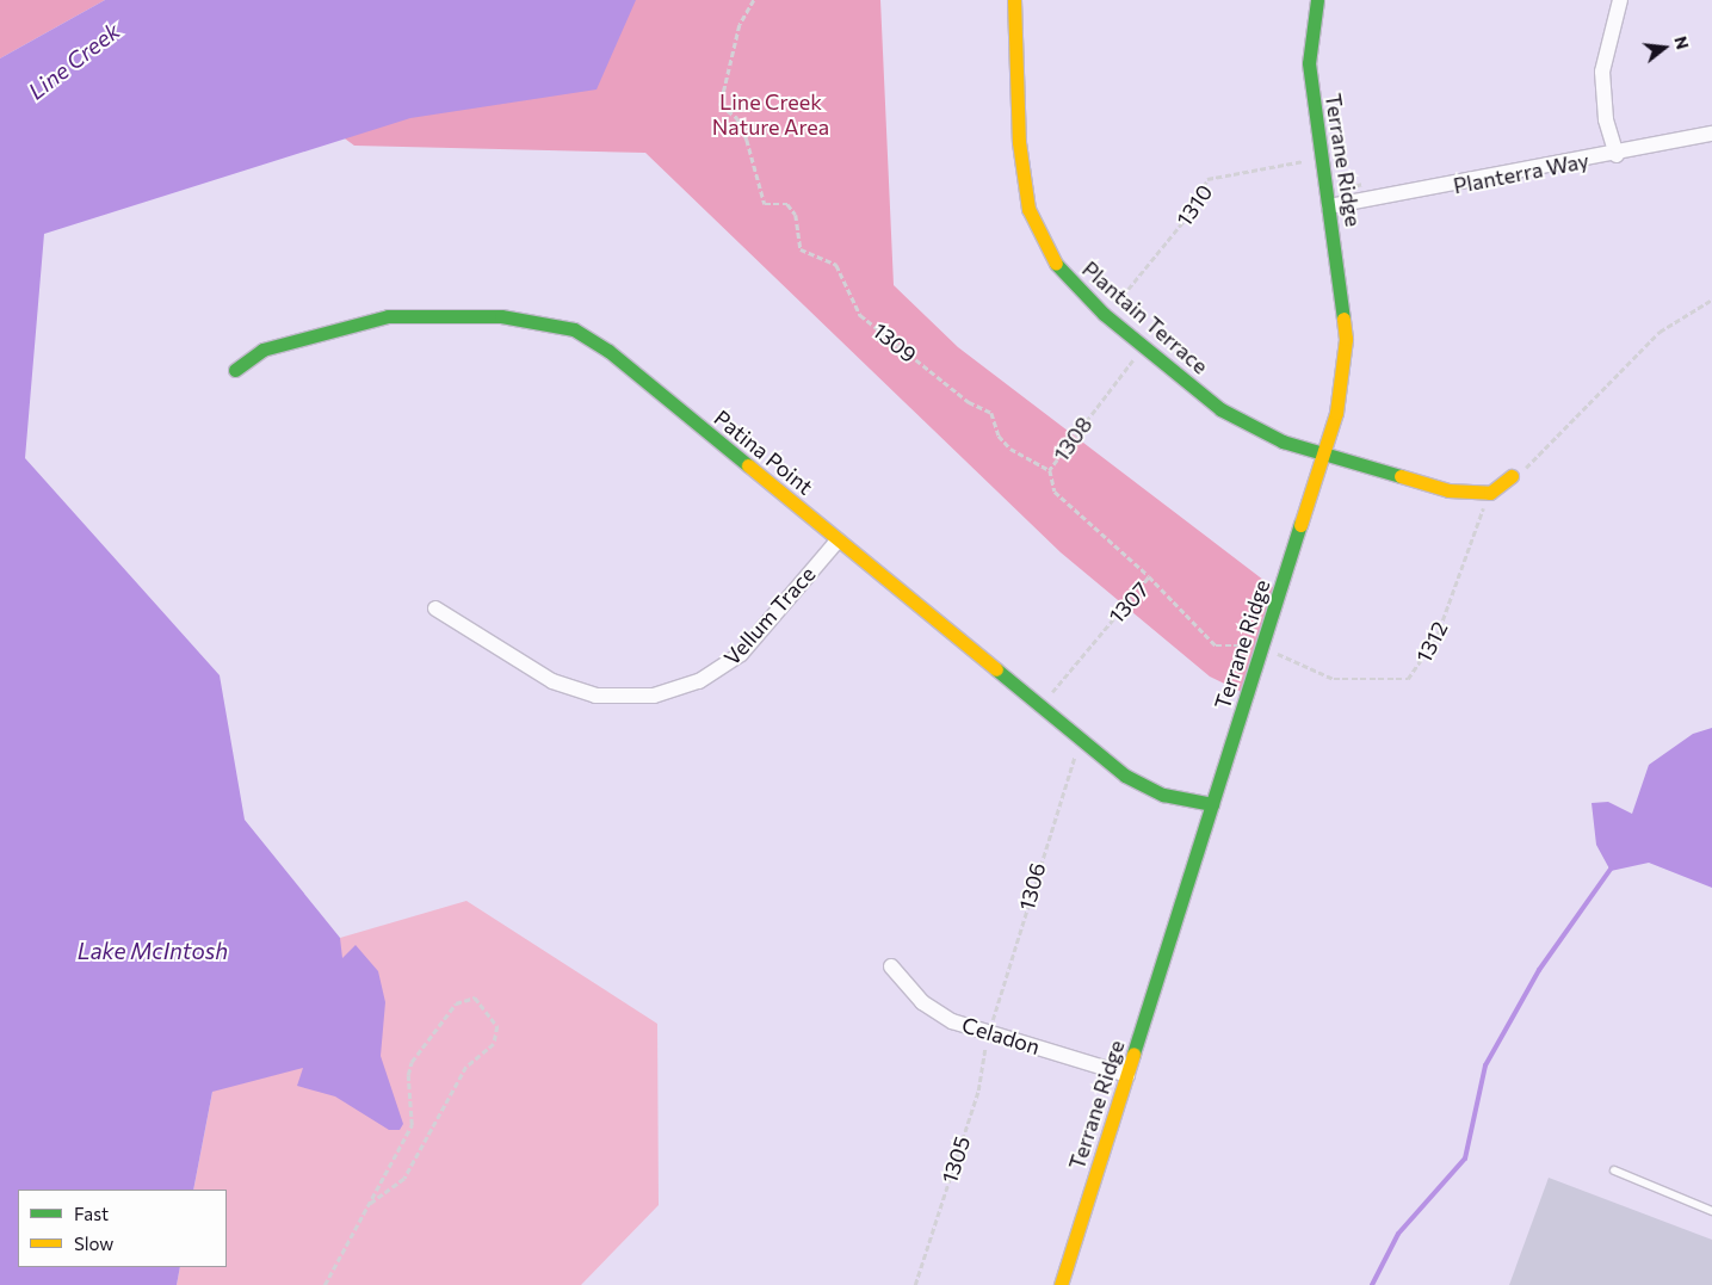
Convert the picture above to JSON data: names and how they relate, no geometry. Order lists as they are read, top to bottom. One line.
{"streets":{"street":["Terrane Ridge","Planterra Way","Plantain Terrace","Patina Point","Vellum Trace","Celadon"],"path":["1310","1309","1308","1307","1312","1306","1305"]},"crossings":[["Terrane Ridge","Planterra Way"],["Terrane Ridge","1310"],["Terrane Ridge","Plantain Terrace"],["Terrane Ridge","Patina Point"],["Terrane Ridge","1307"],["Terrane Ridge","1312"],["Terrane Ridge","Celadon"],["1310","Plantain Terrace"],["Plantain Terrace","1308"],["Plantain Terrace","1312"],["1309","1308"],["1308","1307"],["Patina Point","1307"],["Patina Point","Vellum Trace"],["Patina Point","1306"],["1307","1312"],["1306","Celadon"],["1306","1305"],["Celadon","1305"]],"water":["Line Creek","Lake McIntosh"],"parks":["Line Creek Nature Area"],"legend":["Fast","Slow"],"north":"right"}
